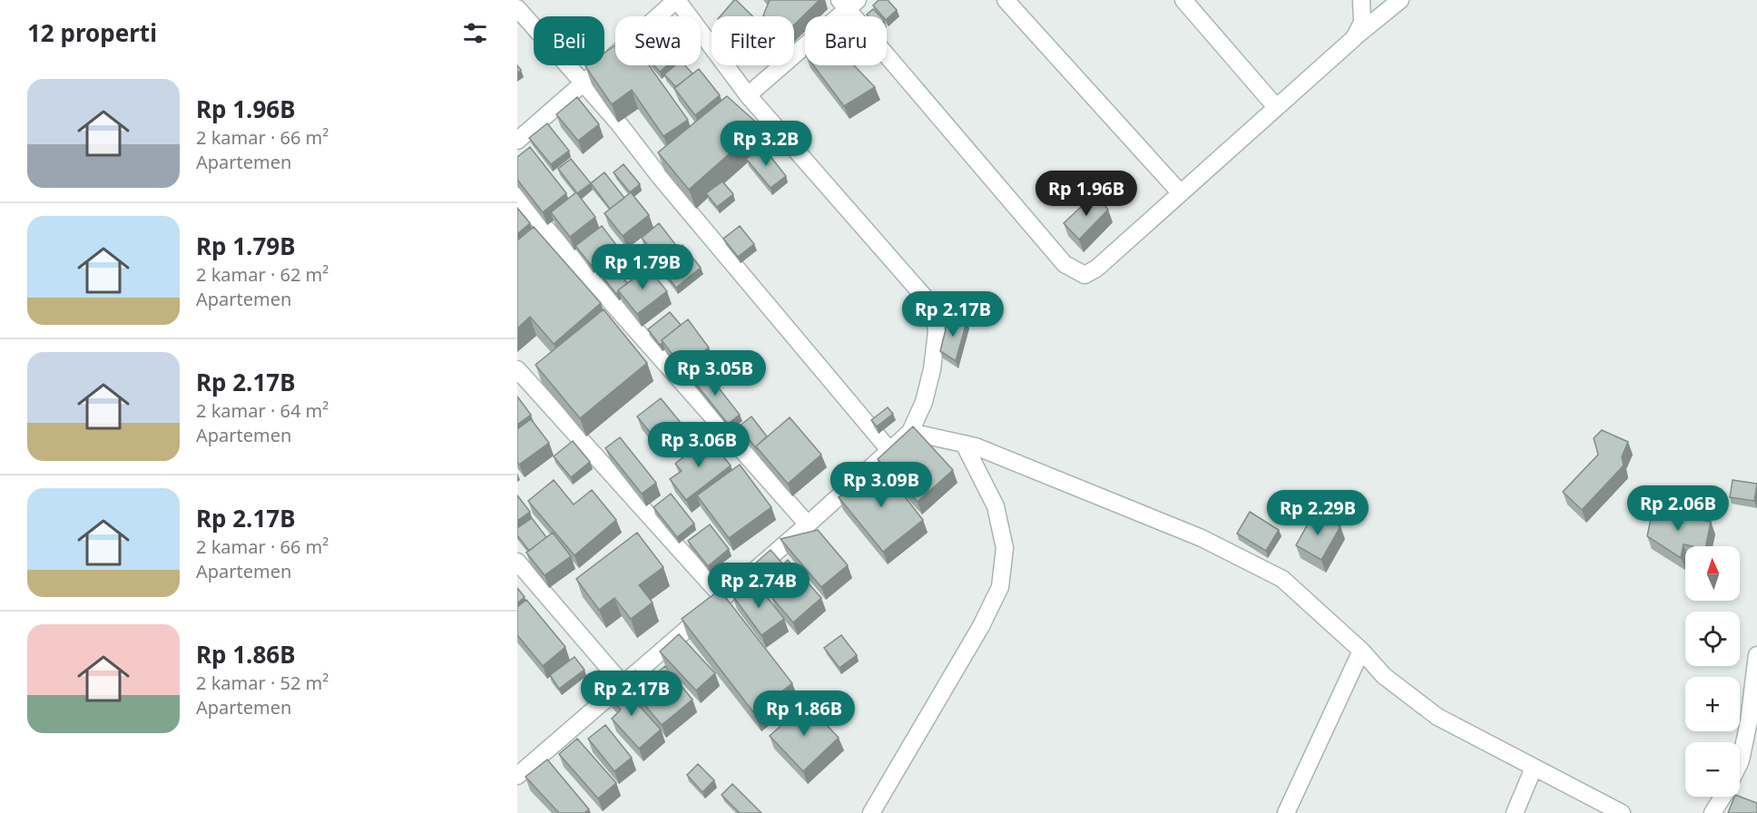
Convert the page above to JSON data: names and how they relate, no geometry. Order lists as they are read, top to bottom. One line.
{"north":"top","page":{"heading":"12 properti","chip":["Beli","Sewa","Filter","Baru"],"list":[{"name":"Rp 1.96B","note":"2 kamar · 66 m² · Apartemen"},{"name":"Rp 1.79B","note":"2 kamar · 62 m² · Apartemen"},{"name":"Rp 2.17B","note":"2 kamar · 64 m² · Apartemen"},{"name":"Rp 2.17B","note":"2 kamar · 66 m² · Apartemen"},{"name":"Rp 1.86B","note":"2 kamar · 52 m² · Apartemen"}],"price":["Rp 3.2B","Rp 1.96B","Rp 1.79B","Rp 2.17B","Rp 3.05B","Rp 3.06B","Rp 3.09B","Rp 2.06B","Rp 2.29B","Rp 2.74B","Rp 2.17B","Rp 1.86B"],"map_buttons":["+","−"]}}
